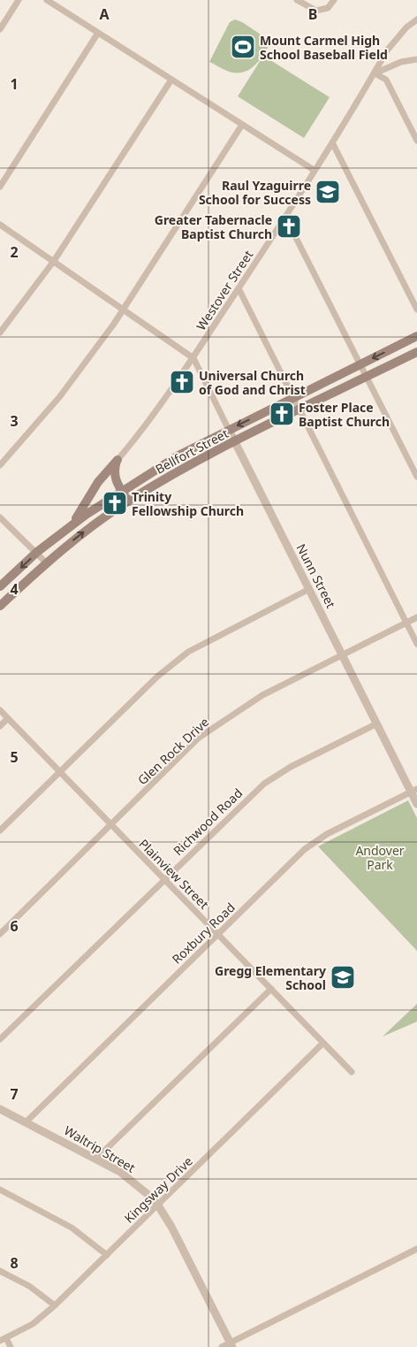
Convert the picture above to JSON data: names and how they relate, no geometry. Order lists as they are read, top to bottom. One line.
{"streets":{"main road":["Bellfort Street"],"street":["Westover Street","Nunn Street","Glen Rock Drive","Richwood Road","Plainview Street","Roxbury Road","Waltrip Street","Kingsway Drive"]},"crossings":[["Westover Street","Nunn Street"],["Bellfort Street","Nunn Street"],["Nunn Street","Glen Rock Drive"],["Nunn Street","Richwood Road"],["Nunn Street","Roxbury Road"],["Glen Rock Drive","Plainview Street"],["Richwood Road","Plainview Street"],["Plainview Street","Roxbury Road"],["Plainview Street","Kingsway Drive"],["Roxbury Road","Waltrip Street"],["Waltrip Street","Kingsway Drive"]],"parks":["Andover Park"],"places":{"sports":["Mount Carmel High School Baseball Field"],"school or university":["Raul Yzaguirre School for Success","Gregg Elementary School"],"church":["Greater Tabernacle Baptist Church","Universal Church of God and Christ","Foster Place Baptist Church","Trinity Fellowship Church"]},"grid":{"columns":["A","B"],"rows":["1","2","3","4","5","6","7","8"]}}
